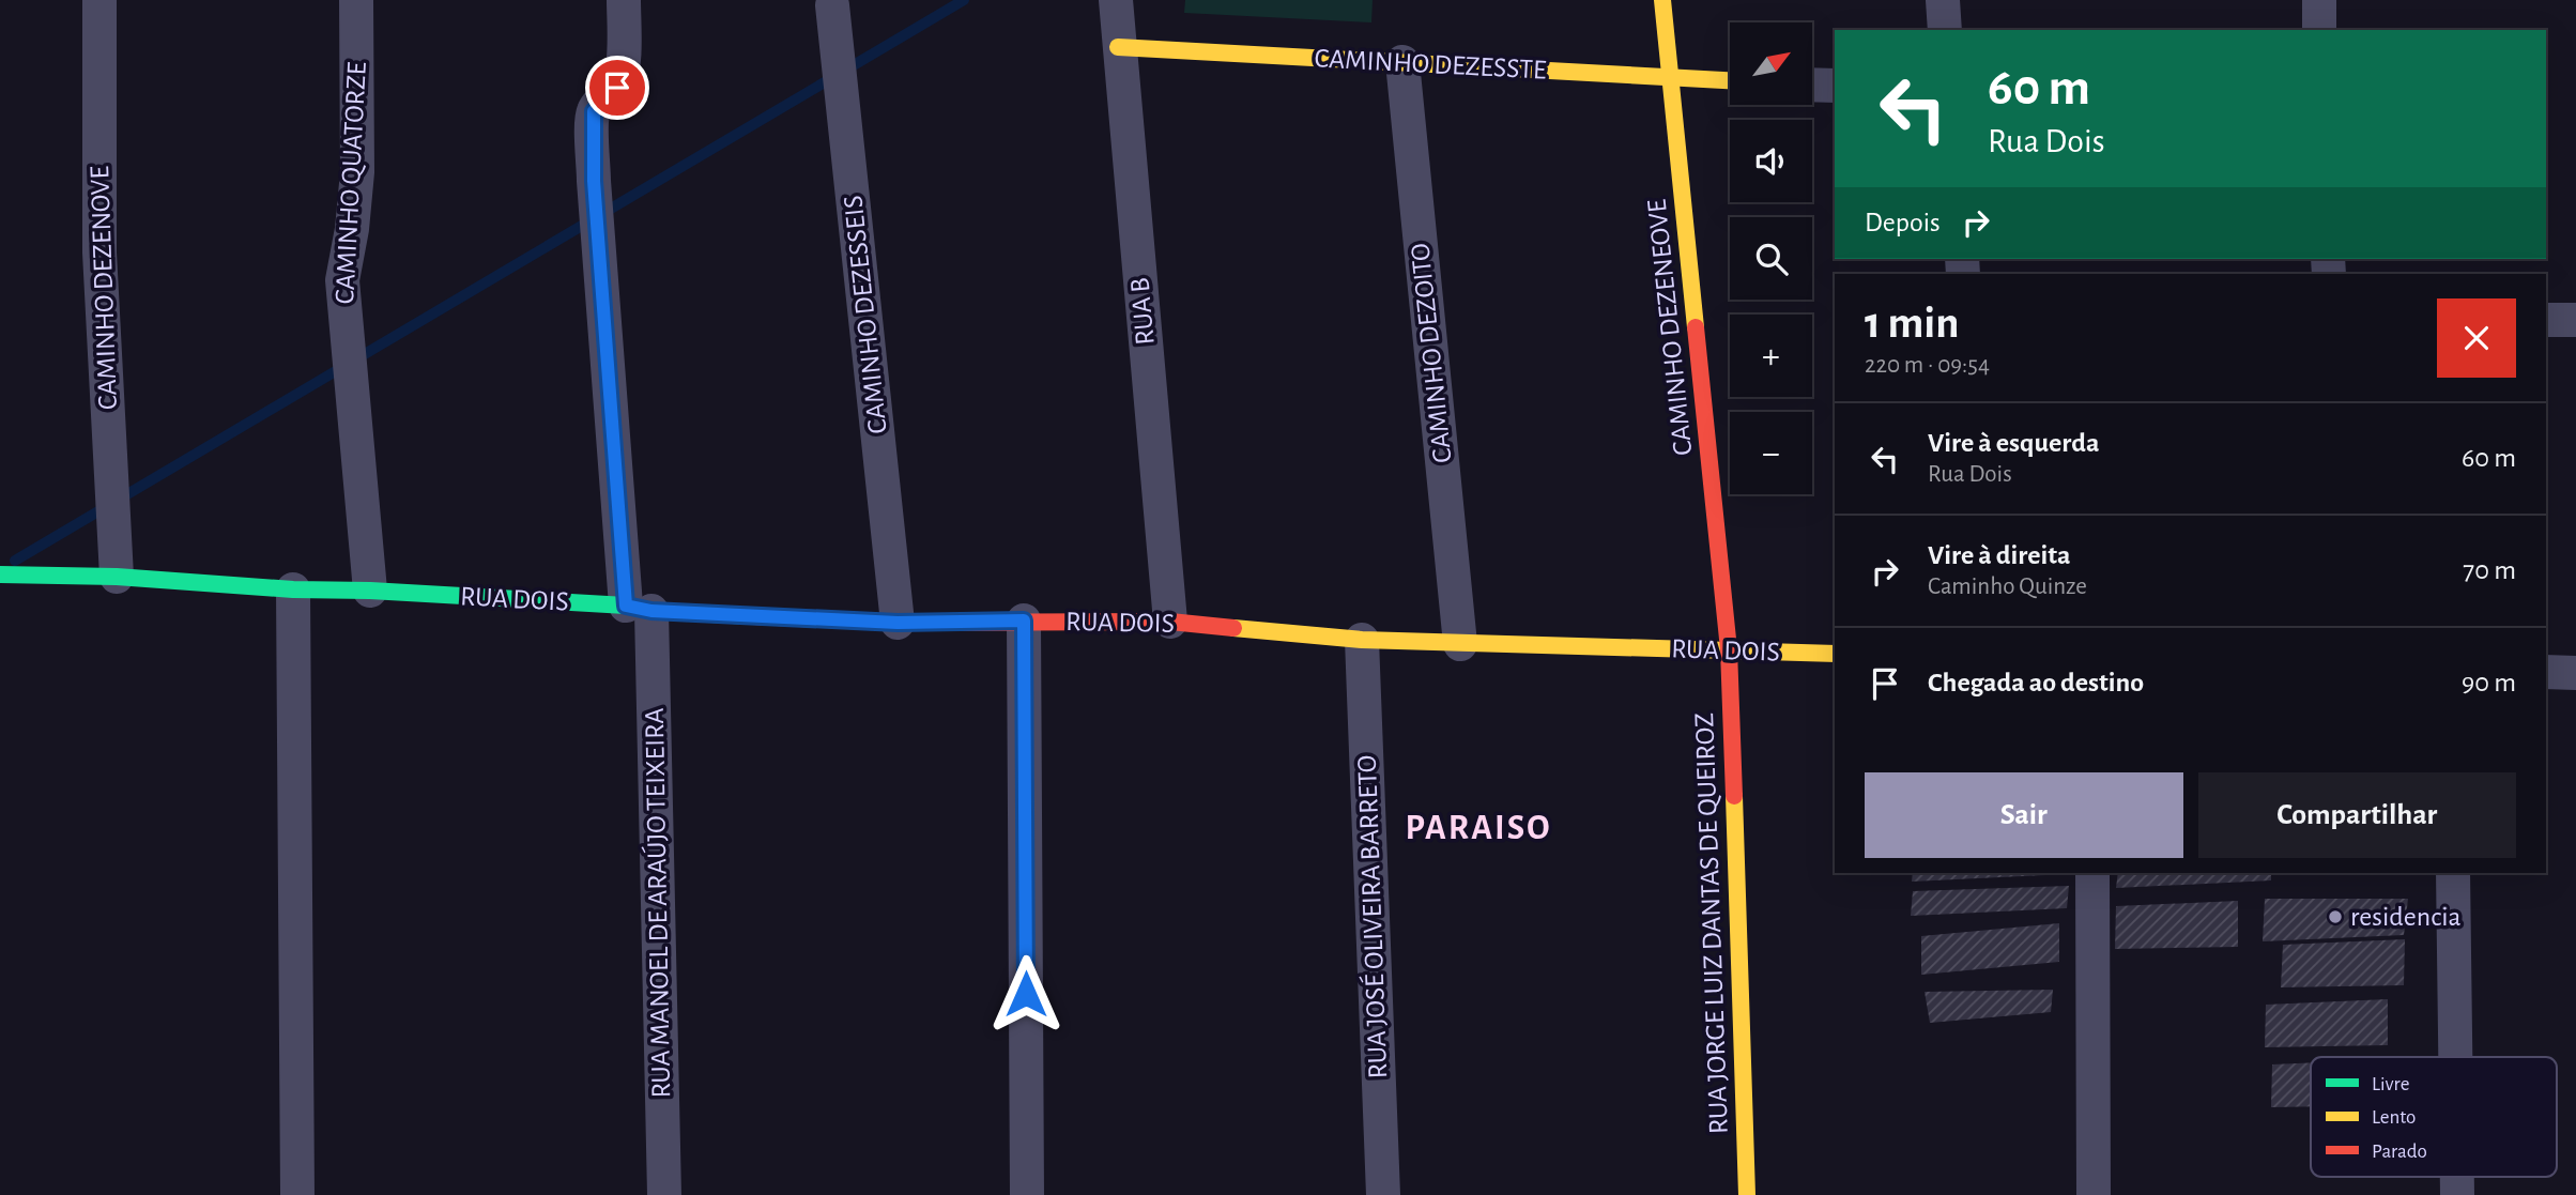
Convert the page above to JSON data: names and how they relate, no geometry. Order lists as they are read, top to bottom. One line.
{"streets":{"street":["CAMINHO DEZESSTE","CAMINHO QUATORZE","CAMINHO DEZENOVE","RUA B","CAMINHO DEZESSEIS","CAMINHO DEZENEOVE","CAMINHO DEZOITO","RUA DOIS","RUA MANOEL DE ARAÚJO TEIXEIRA","RUA JOSÉ OLIVEIRA BARRETO","RUA JORGE LUIZ DANTAS DE QUEIROZ"]},"crossings":[["CAMINHO DEZESSTE","RUA B"],["CAMINHO DEZESSTE","CAMINHO DEZENEOVE"],["CAMINHO DEZESSTE","CAMINHO DEZOITO"],["CAMINHO QUATORZE","RUA DOIS"],["CAMINHO DEZENOVE","RUA DOIS"],["RUA B","RUA DOIS"],["CAMINHO DEZESSEIS","RUA DOIS"],["CAMINHO DEZENEOVE","RUA DOIS"],["CAMINHO DEZENEOVE","RUA JORGE LUIZ DANTAS DE QUEIROZ"],["CAMINHO DEZOITO","RUA DOIS"],["RUA DOIS","RUA MANOEL DE ARAÚJO TEIXEIRA"],["RUA DOIS","RUA JOSÉ OLIVEIRA BARRETO"],["RUA DOIS","RUA JORGE LUIZ DANTAS DE QUEIROZ"]],"districts":["PARAISO"],"places":["residencia"],"legend":["Livre","Lento","Parado"],"north":"top right","page":{"map_buttons":["+","−"],"turn":["60 m","Rua Dois"],"then":"Depois","heading":["1 min","220 m · 09:54"],"list":[{"name":"Vire à esquerda","note":"Rua Dois","value":"60 m"},{"name":"Vire à direita","note":"Caminho Quinze","value":"70 m"},{"name":"Chegada ao destino","value":"90 m"}],"buttons":["Sair","Compartilhar"]}}
